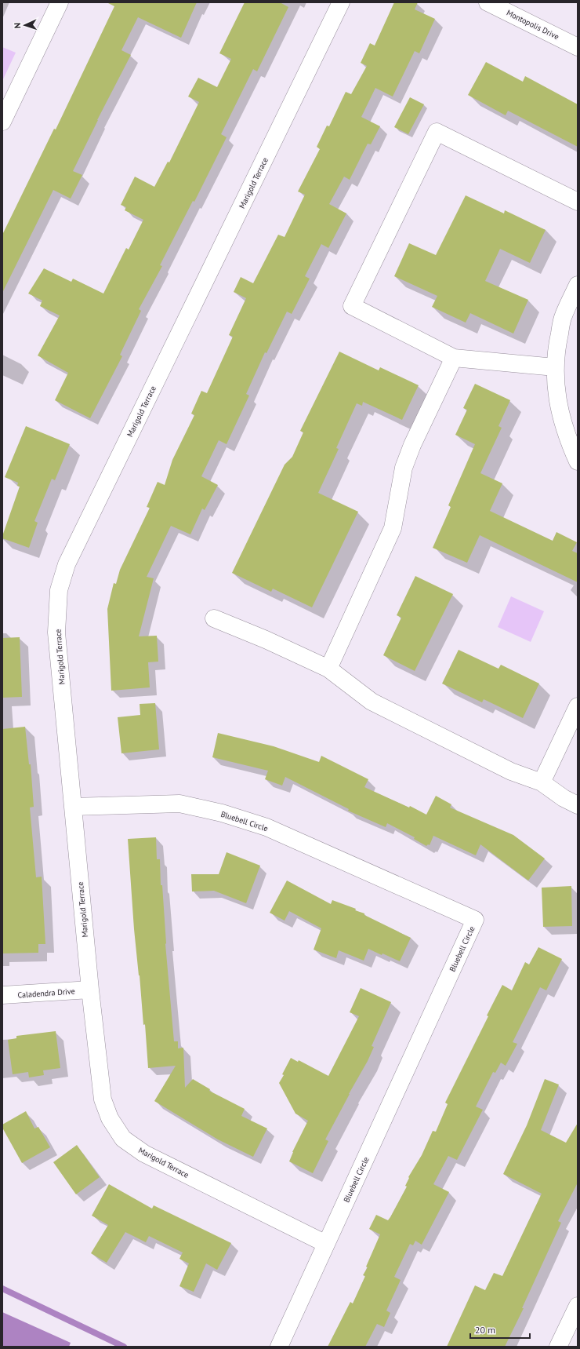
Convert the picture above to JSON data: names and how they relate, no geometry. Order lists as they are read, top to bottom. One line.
{"streets":{"street":["Montopolis Drive","Marigold Terrace","Bluebell Circle","Caladendra Drive"]},"crossings":[["Marigold Terrace","Bluebell Circle"],["Marigold Terrace","Caladendra Drive"]],"scale_bar":"20 m","north":"left"}
